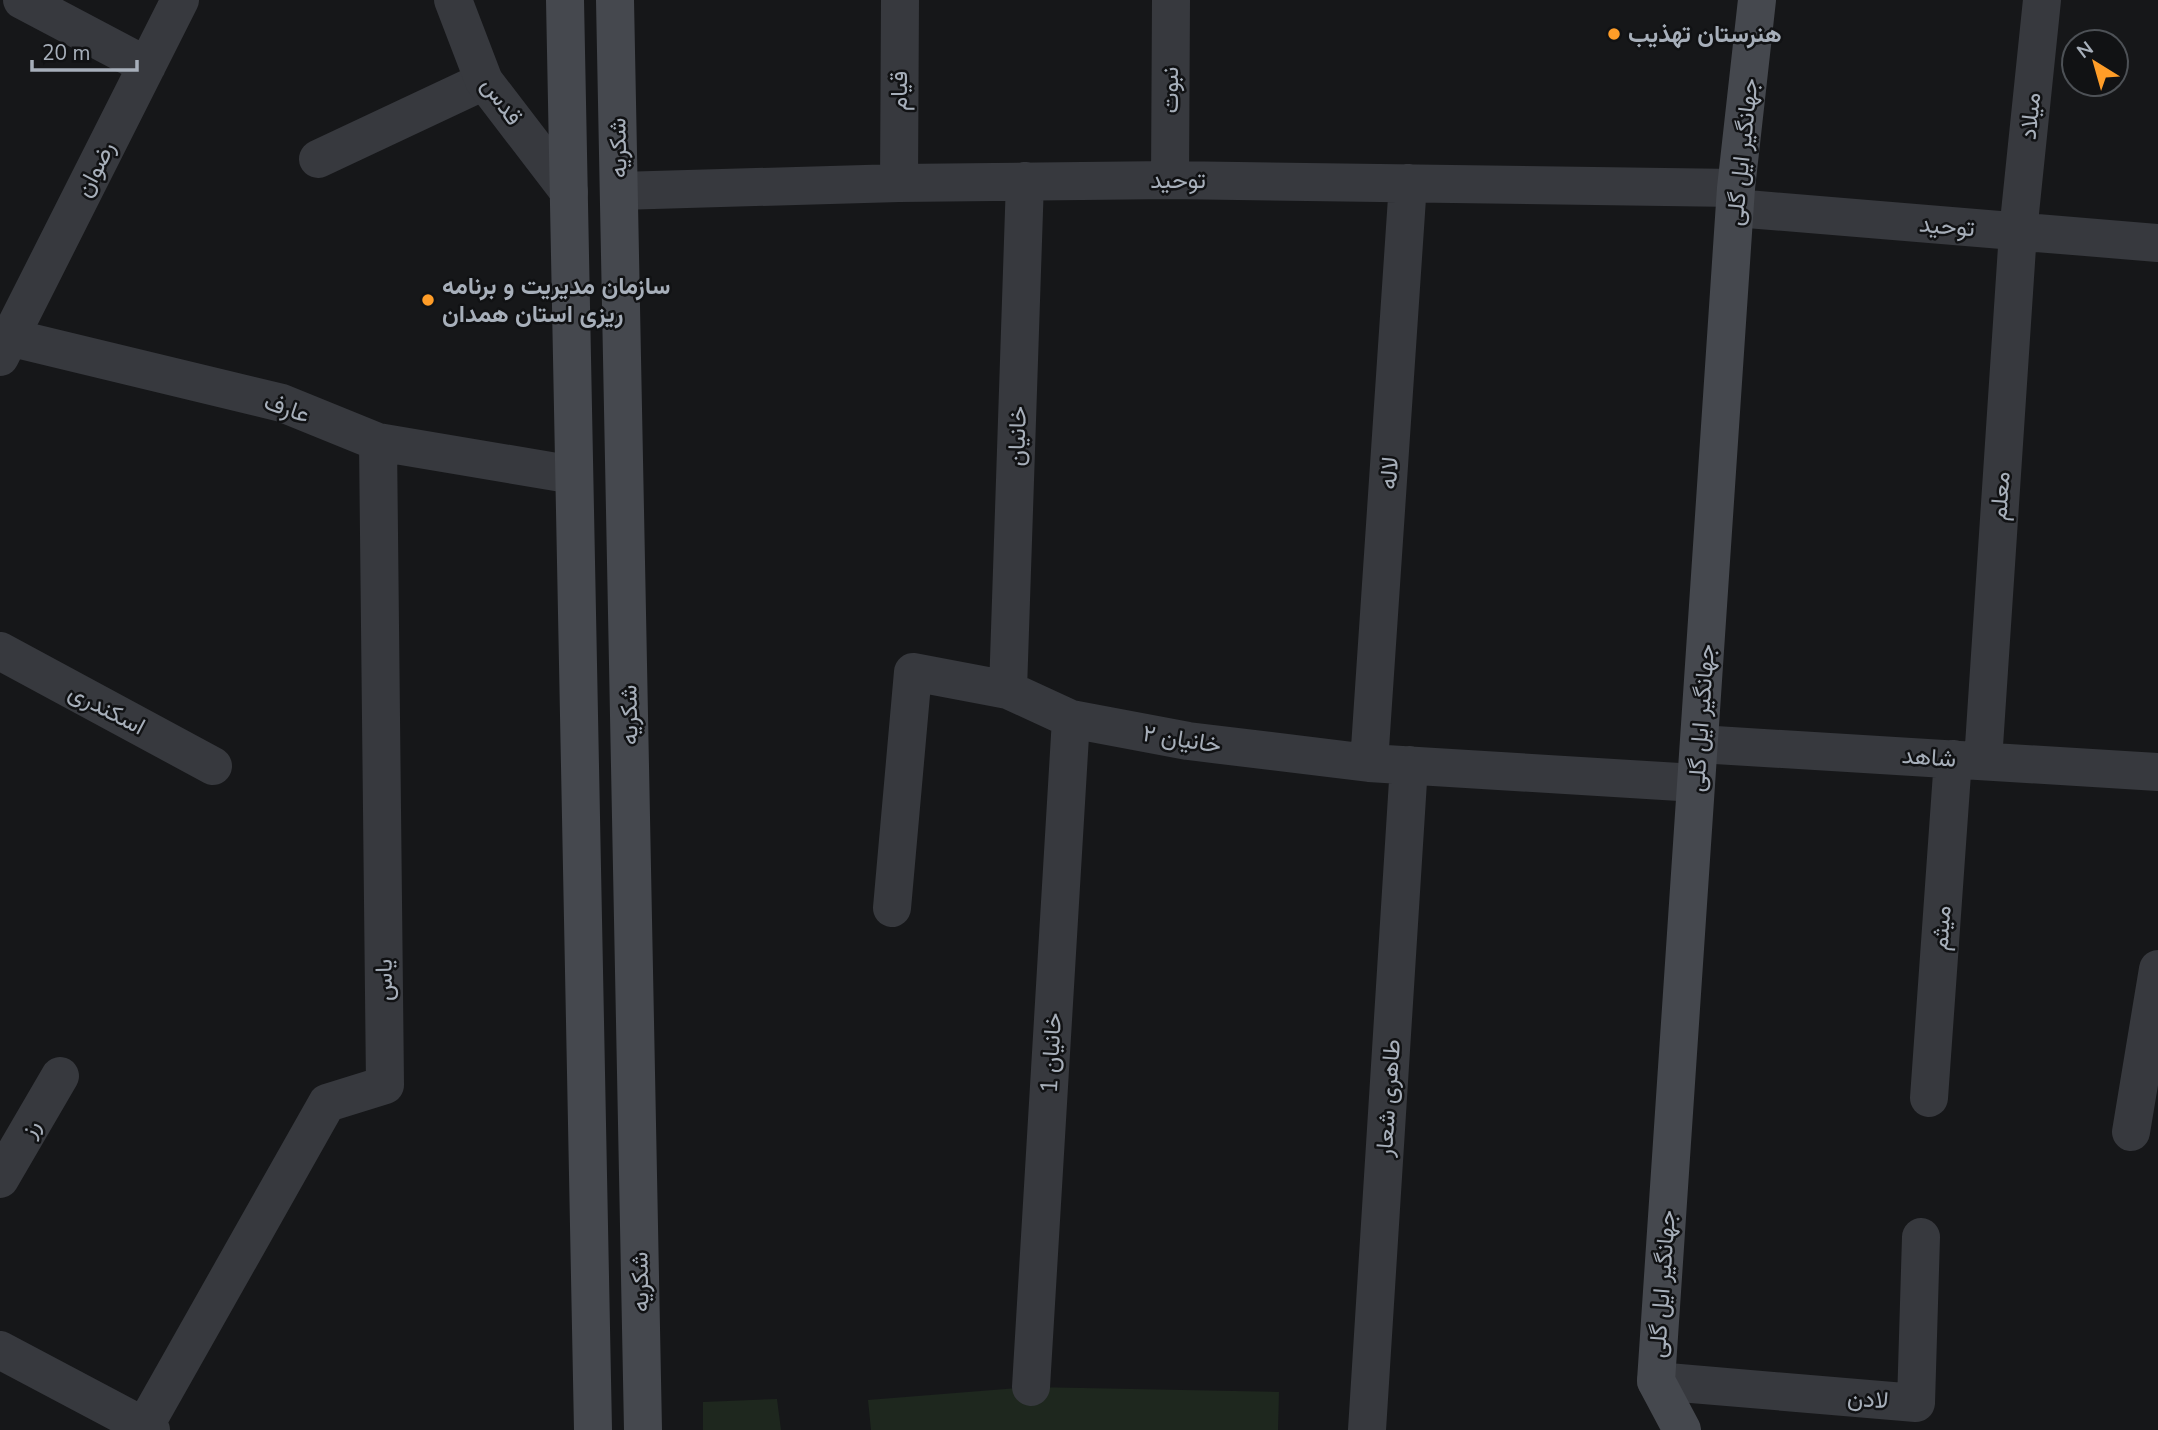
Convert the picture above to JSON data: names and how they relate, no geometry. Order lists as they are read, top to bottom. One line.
{"streets":{"main road":["شکریه","جهانگیر ایل گلی"],"street":["نبوت","قیام","قدس","میلاد","رضوان","توحید","عارف","خانیان","لاله","معلم","اسکندری","خانیان ۲","شاهد","میثم","یاس","خانیان 1","طاهری شعار","رز","لادن"]},"crossings":[["نبوت","توحید"],["قیام","توحید"],["قدس","شکریه"],["میلاد","توحید"],["میلاد","معلم"],["شکریه","توحید"],["شکریه","عارف"],["جهانگیر ایل گلی","توحید"],["جهانگیر ایل گلی","خانیان ۲"],["جهانگیر ایل گلی","شاهد"],["جهانگیر ایل گلی","لادن"],["رضوان","عارف"],["توحید","خانیان"],["توحید","لاله"],["توحید","معلم"],["عارف","یاس"],["خانیان","خانیان ۲"],["لاله","خانیان ۲"],["معلم","شاهد"],["معلم","میثم"],["خانیان ۲","خانیان 1"],["خانیان ۲","طاهری شعار"],["شاهد","میثم"]],"places":["هنرستان تهذیب","سازمان مدیریت و برنامه ریزی استان همدان"],"scale_bar":"20 m","north":"top left"}
